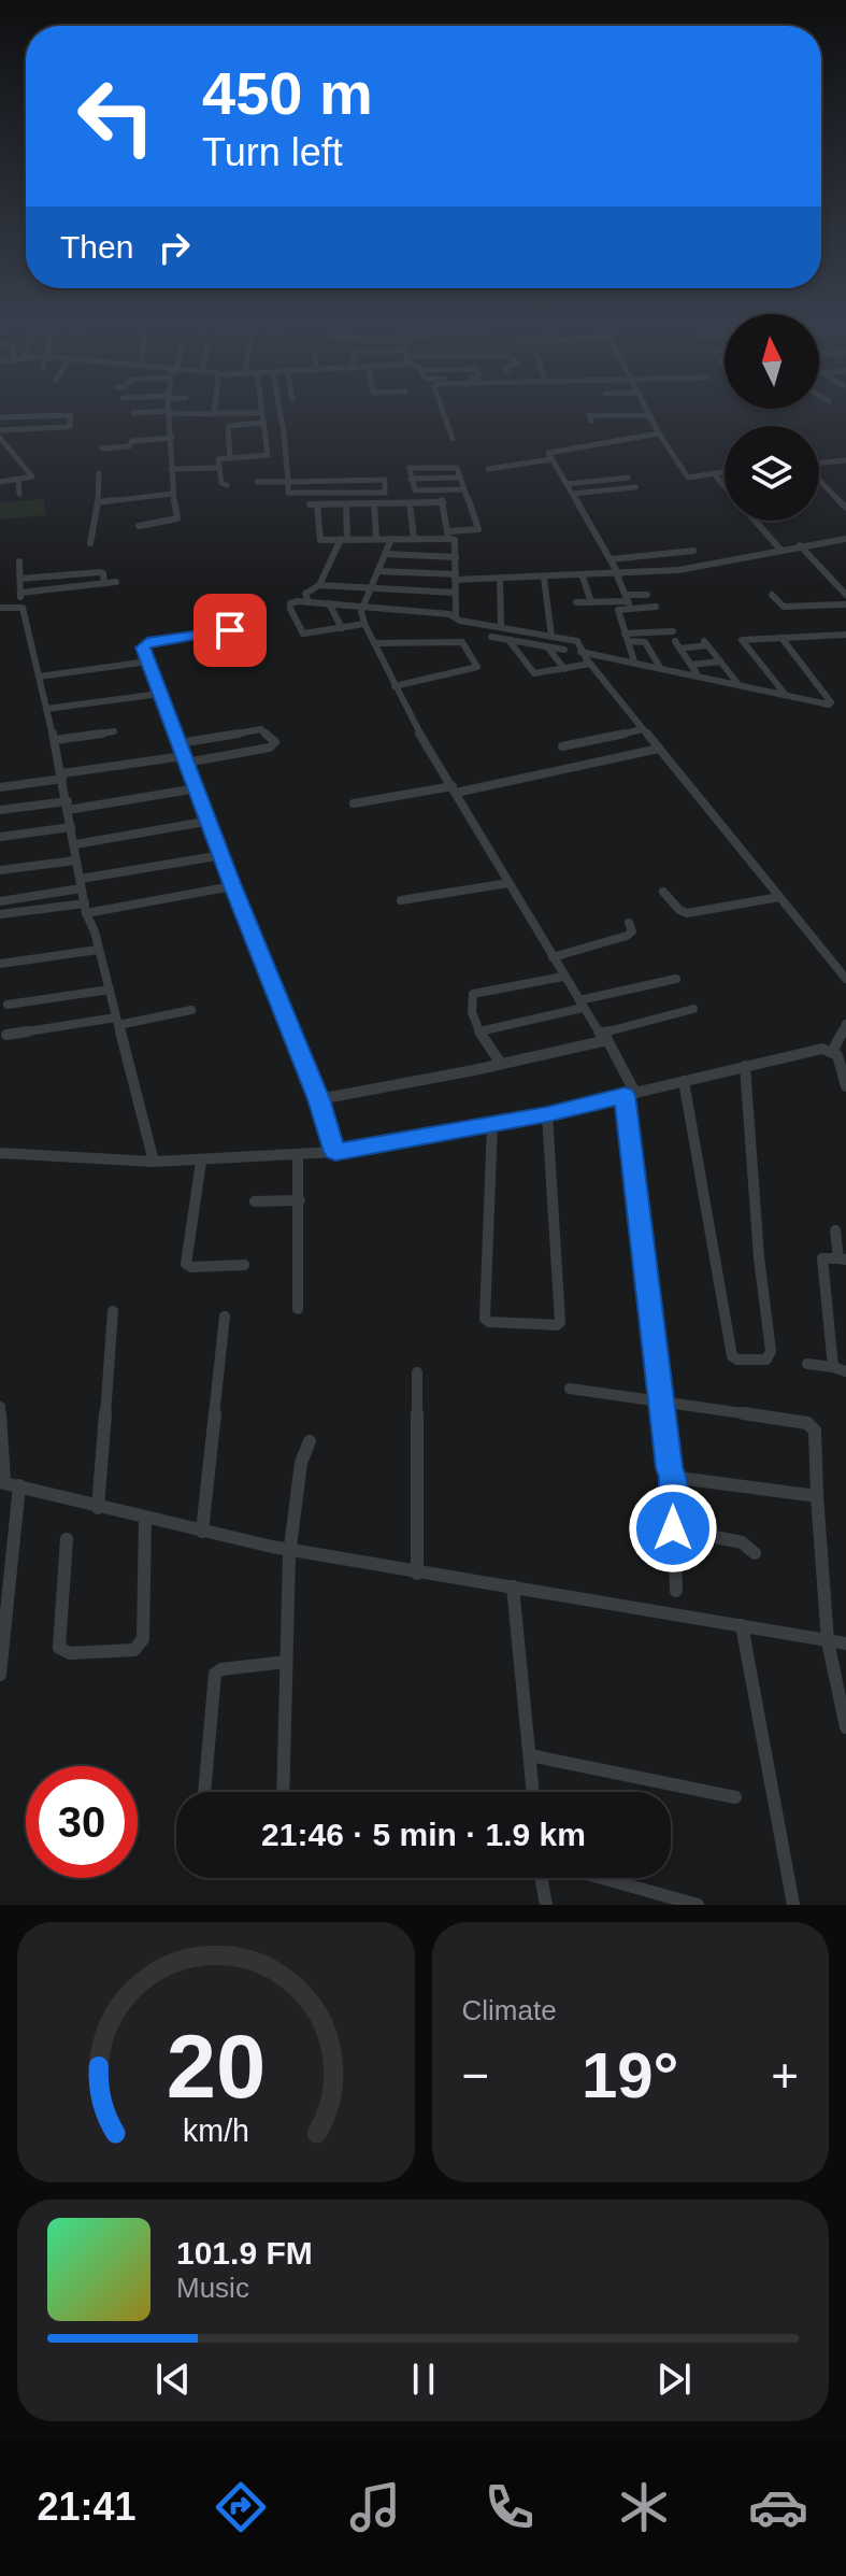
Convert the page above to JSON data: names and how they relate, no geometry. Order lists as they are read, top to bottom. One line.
{"north":"top","page":{"turn":["450 m","Turn left"],"then":"Then","limit":"30","trip":"21:46 · 5 min · 1.9 km","tile":"Climate","heat":["−","19°","+"],"song":["101.9 FM","Music"],"tabs":"21:41","gauge":["20","km/h"]}}
